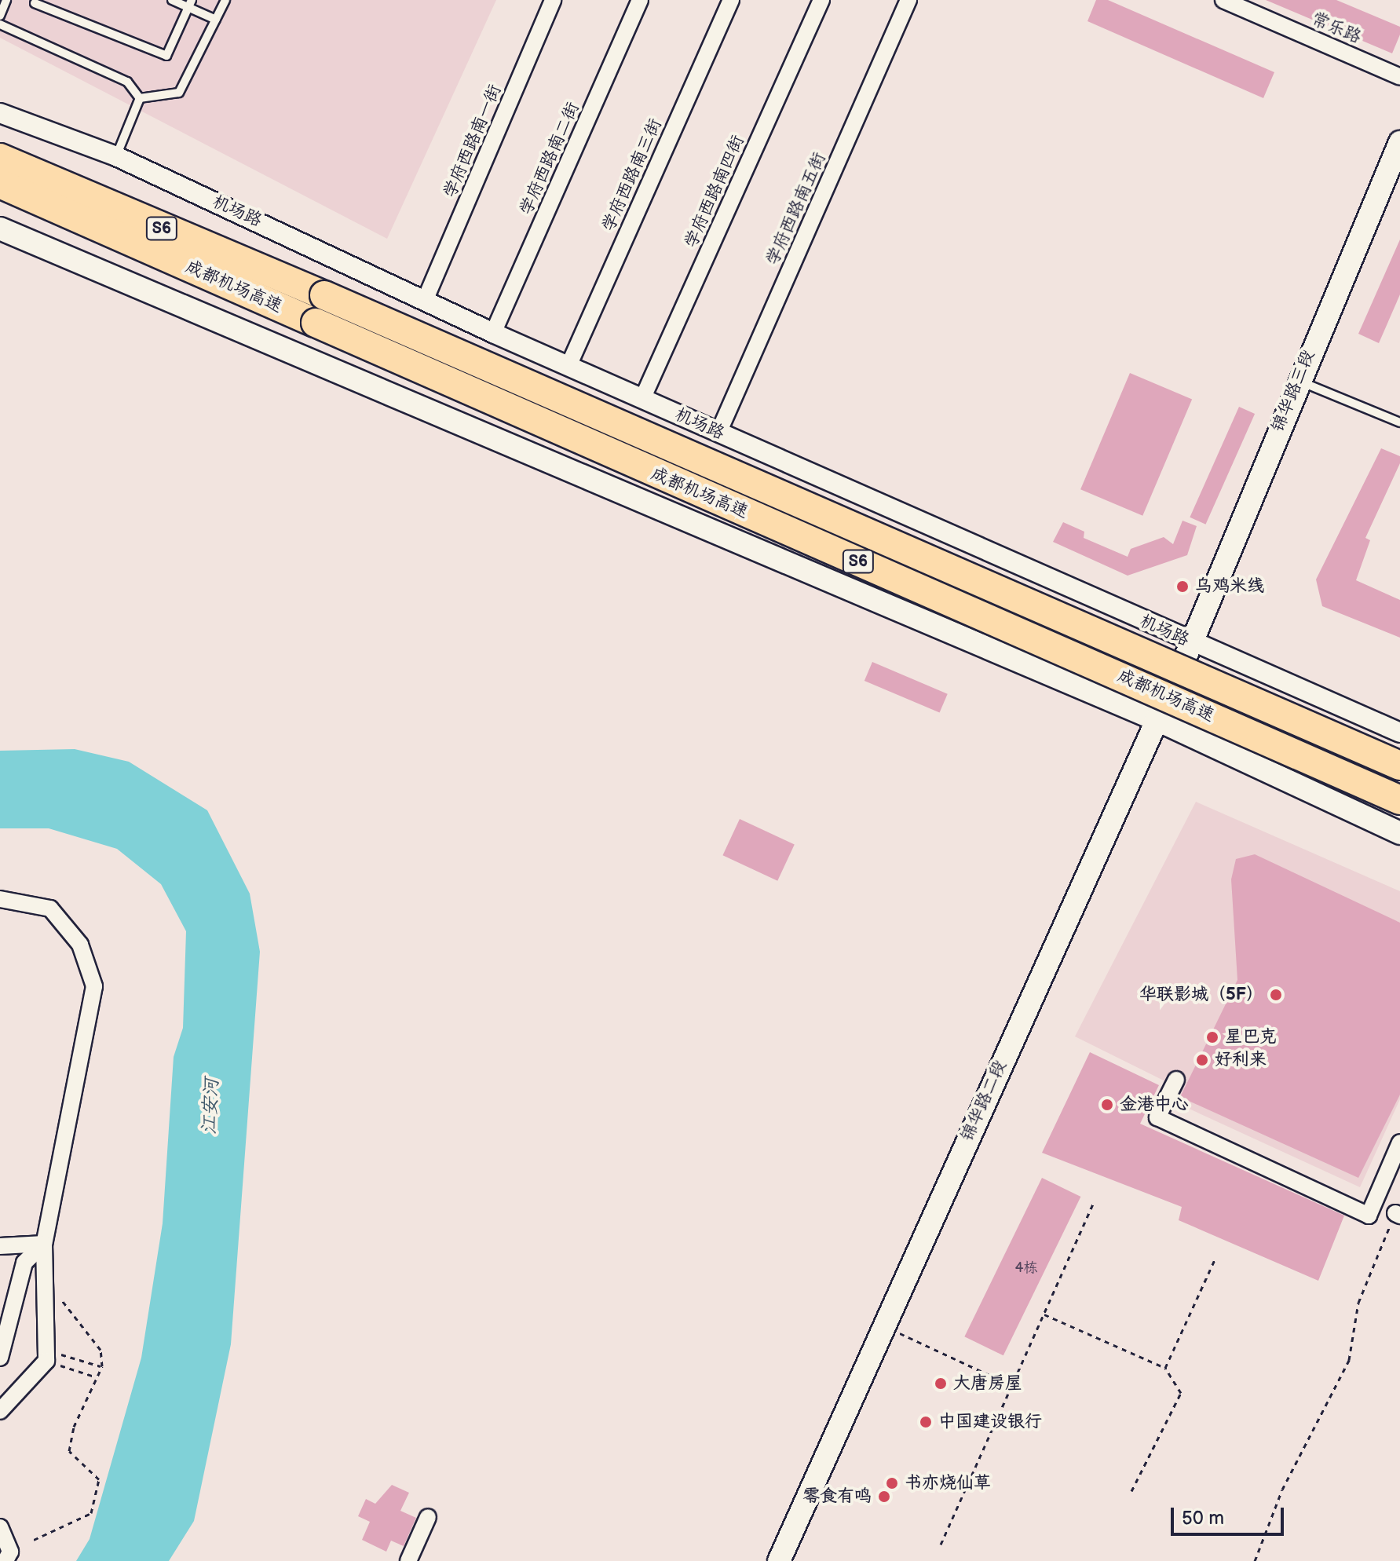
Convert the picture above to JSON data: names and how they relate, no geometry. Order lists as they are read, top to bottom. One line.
{"streets":{"highway":["S6","成都机场高速"],"main road":["锦华路三段","锦华路二段"],"street":["常乐路","学府西路南一街","学府西路南二街","学府西路南三街","学府西路南四街","学府西路南五街","机场路"]},"crossings":[["学府西路南一街","机场路"],["学府西路南二街","机场路"],["学府西路南三街","机场路"],["学府西路南四街","机场路"],["学府西路南五街","机场路"],["机场路","锦华路三段"],["机场路","锦华路二段"],["锦华路三段","锦华路二段"]],"water":["江安河"],"places":["乌鸡米线","华联影城（5F）","星巴克","好利来","金港中心","大唐房屋","中国建设银行","书亦烧仙草","零食有鸣"],"house_numbers":["4栋"],"scale_bar":"50 m"}
